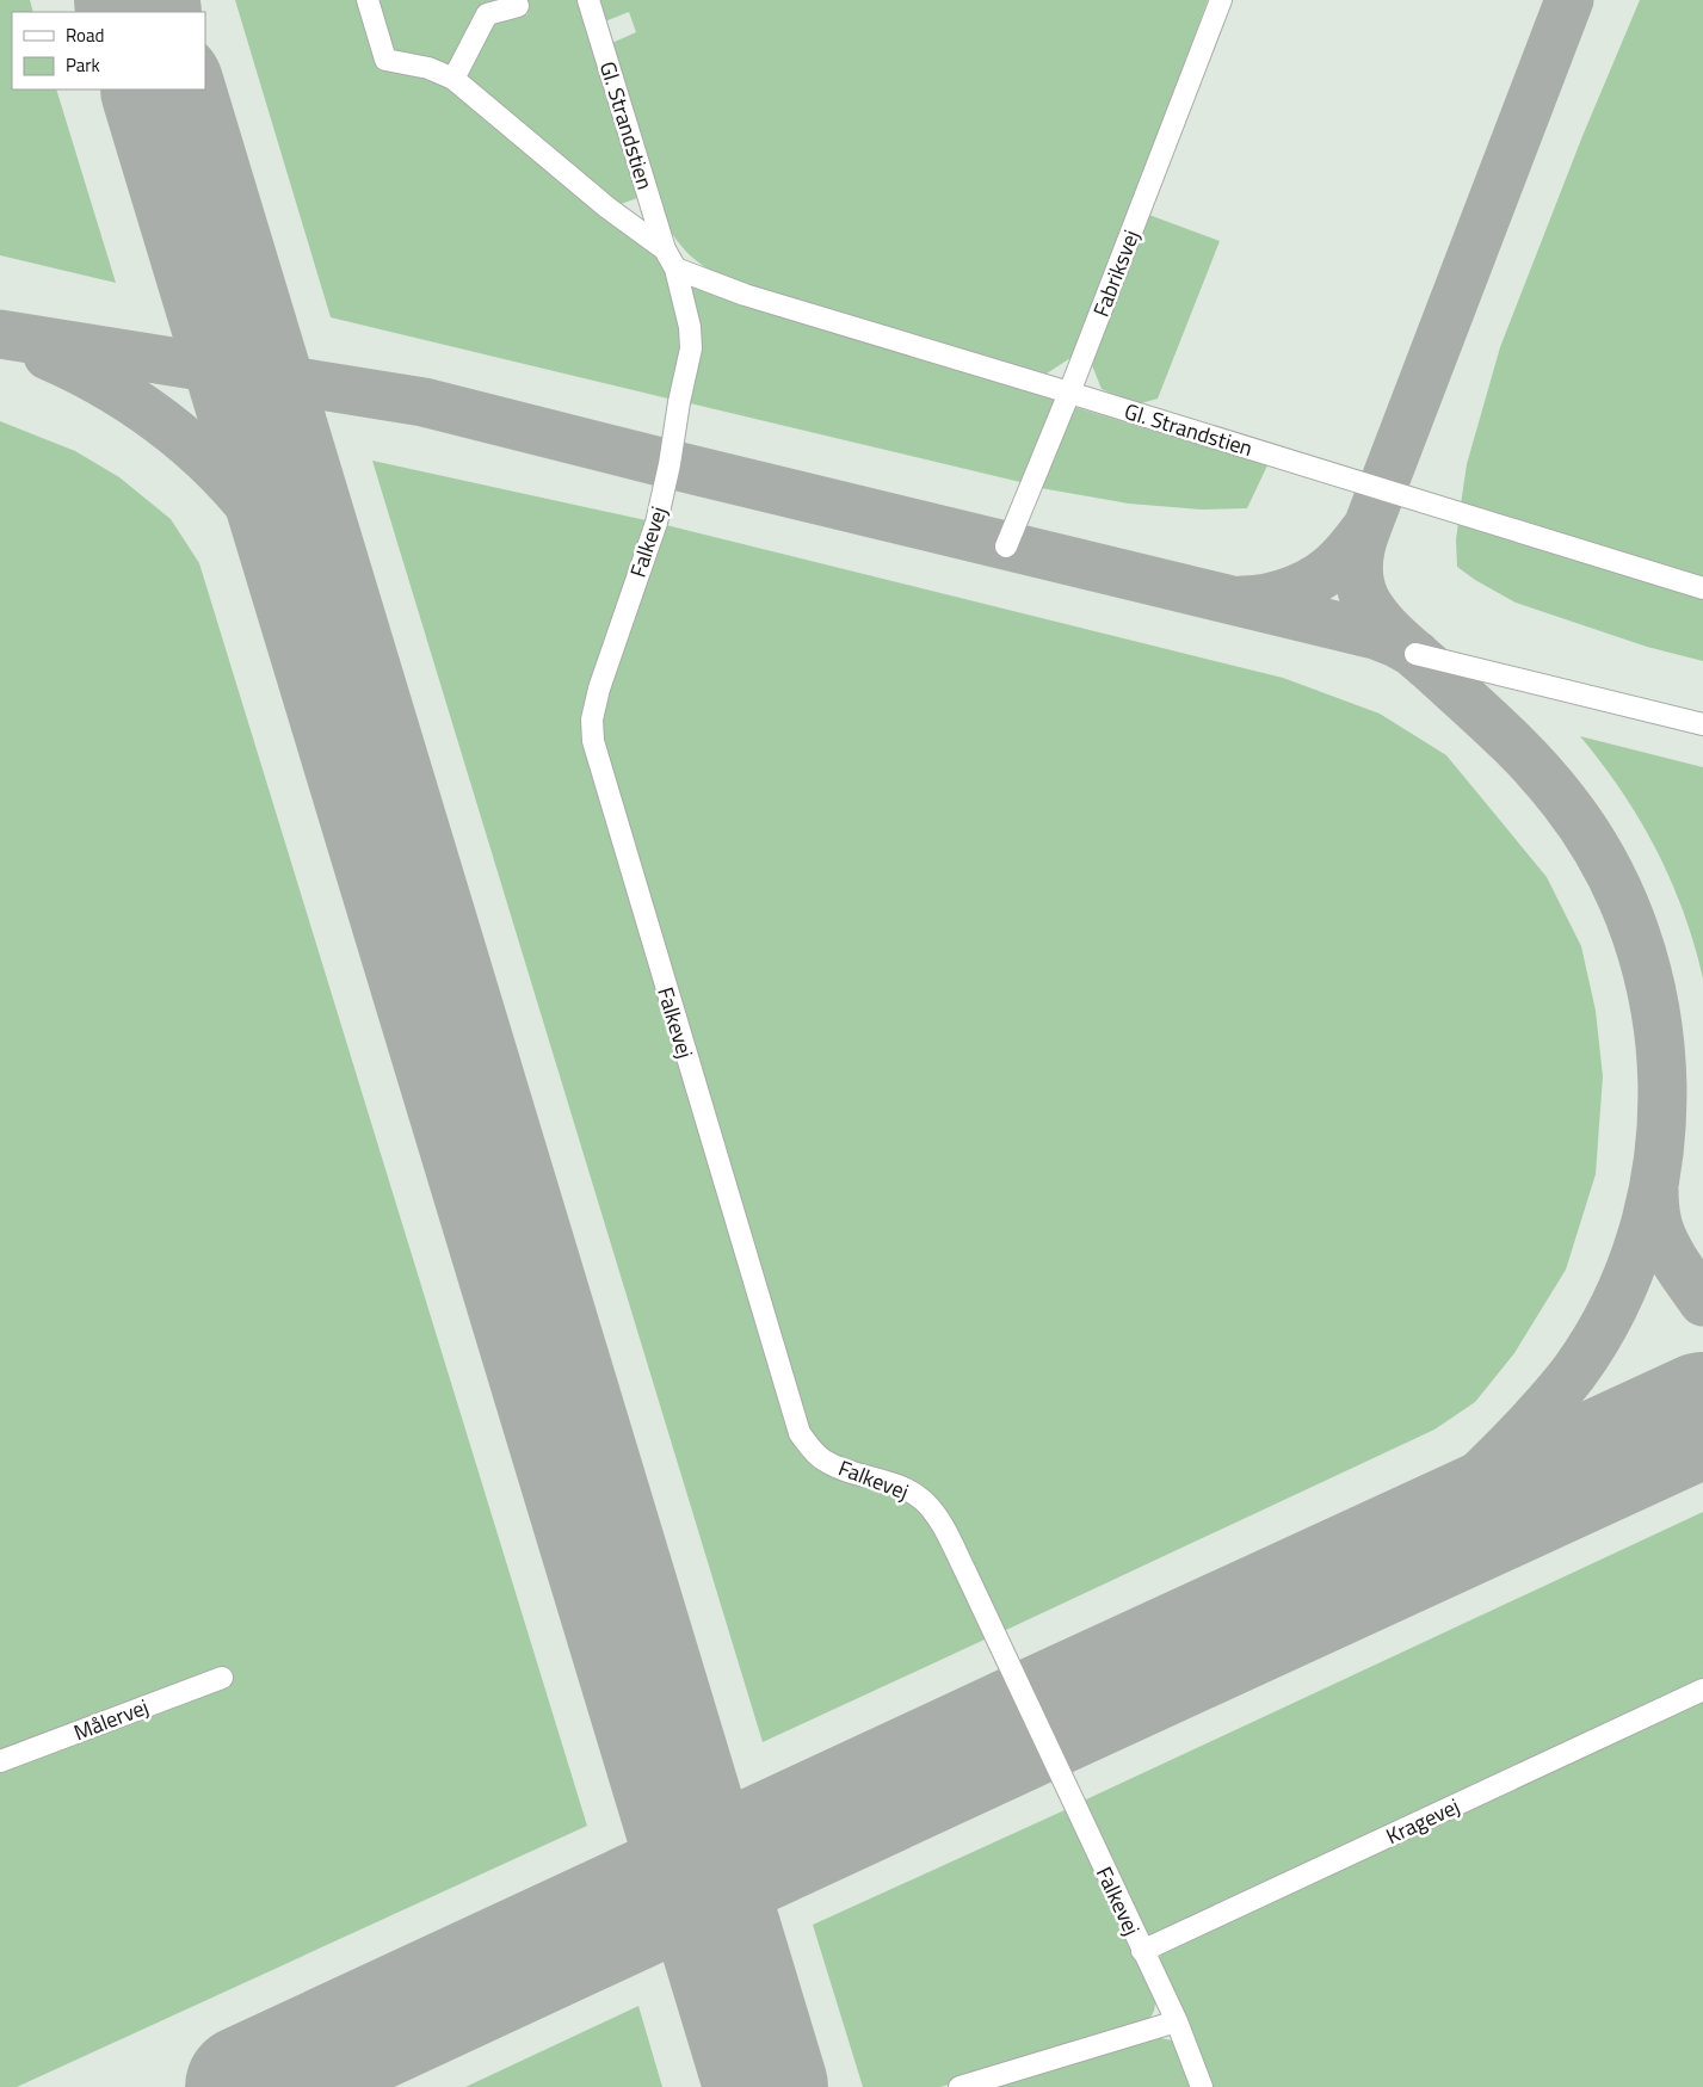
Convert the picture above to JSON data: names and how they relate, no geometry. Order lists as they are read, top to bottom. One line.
{"streets":{"lane":["Gl. Strandstien","Fabriksvej","Falkevej","Målervej","Kragevej"]},"crossings":[["Gl. Strandstien","Fabriksvej"],["Gl. Strandstien","Falkevej"],["Falkevej","Kragevej"]],"legend":["Road","Park"]}
